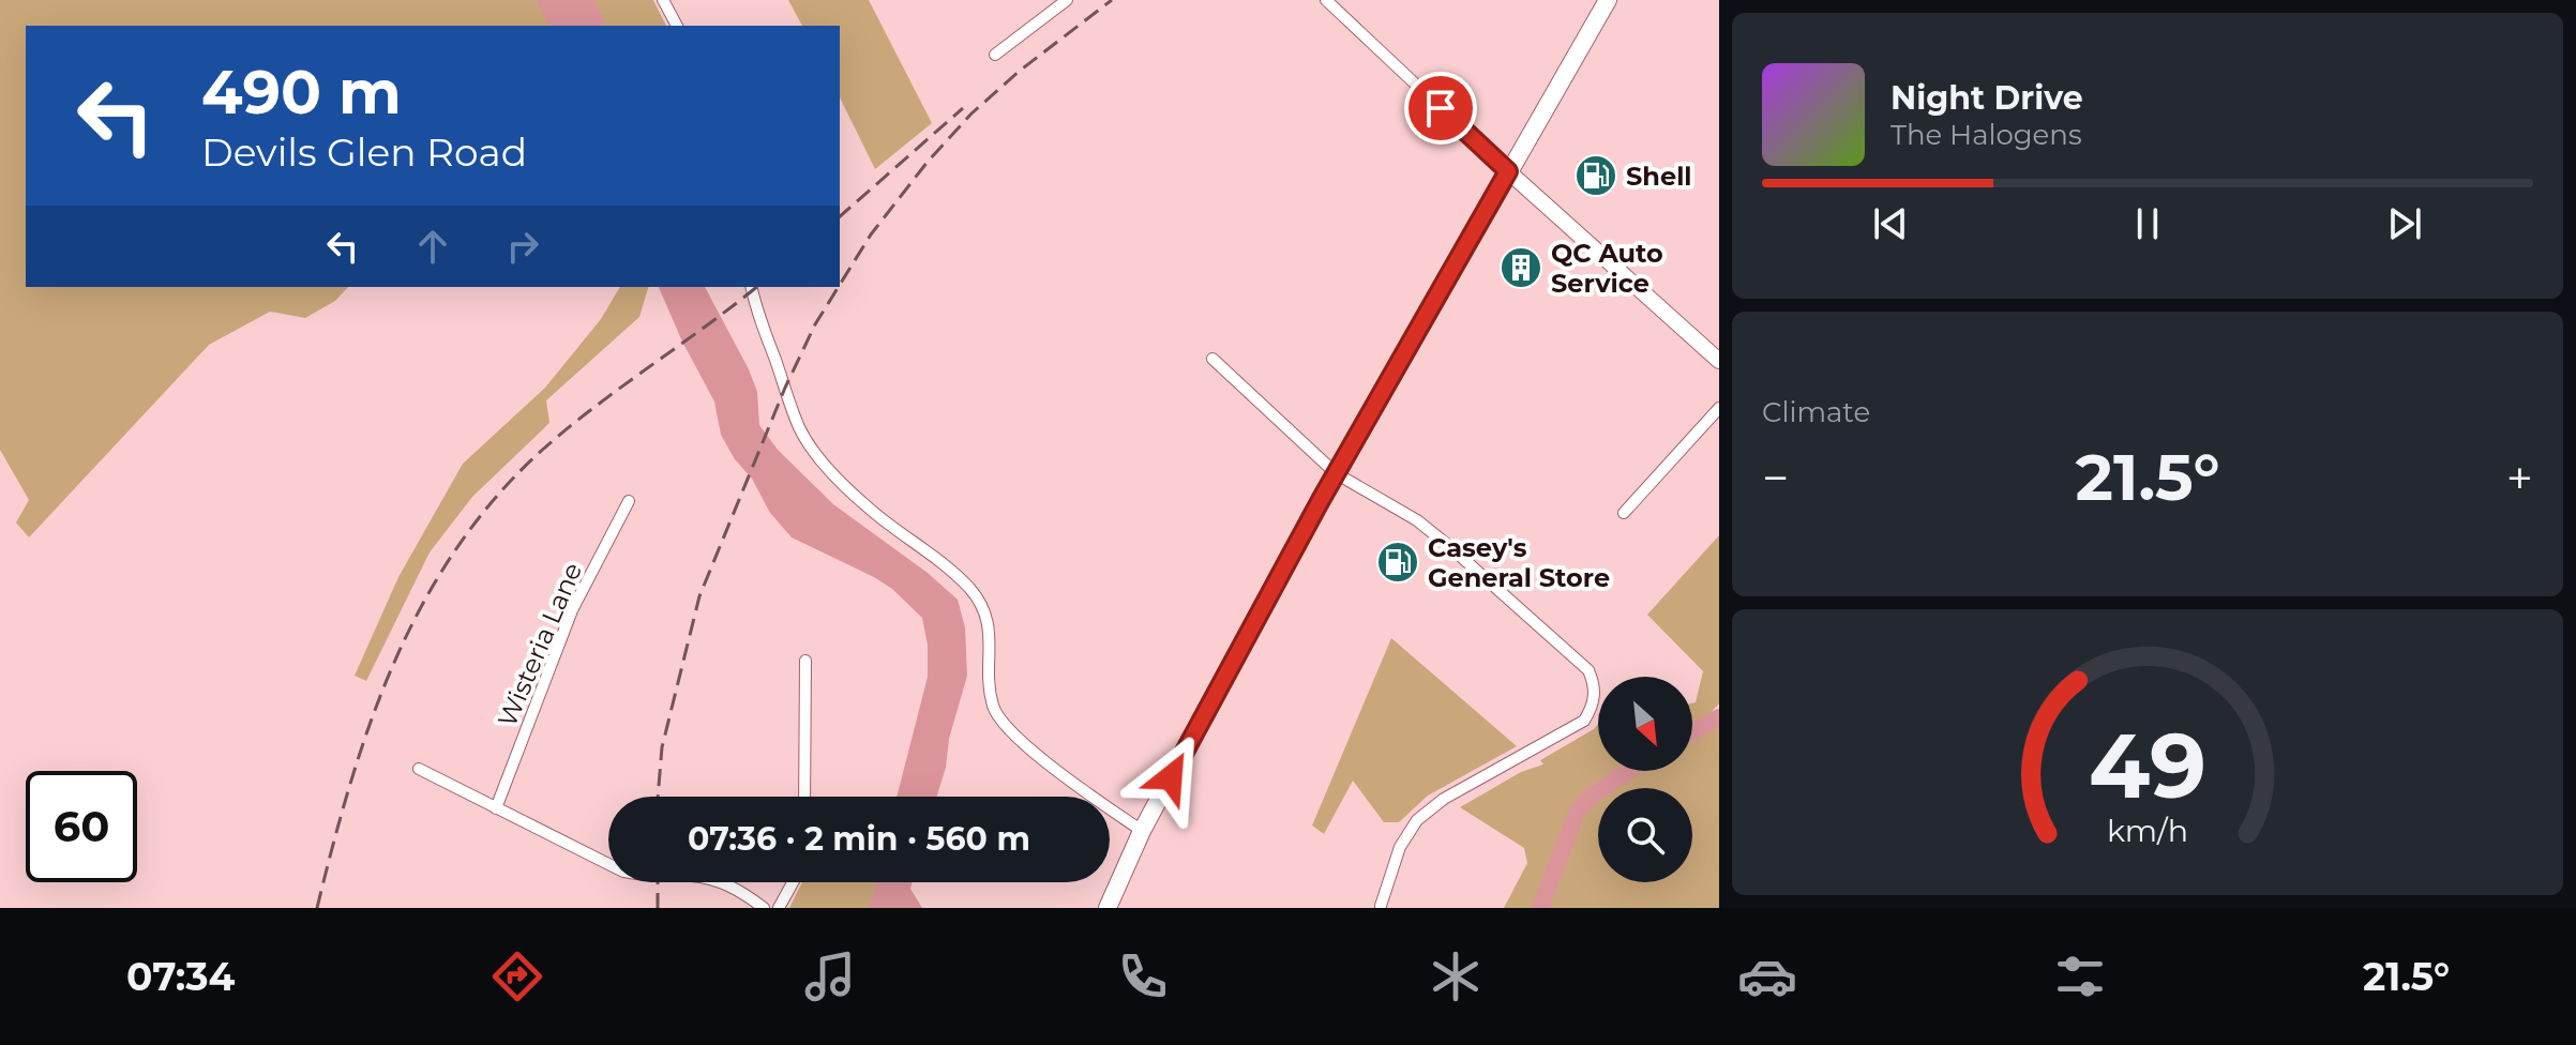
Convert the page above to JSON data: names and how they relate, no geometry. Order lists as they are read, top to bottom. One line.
{"streets":{"street":["Wisteria Lane"]},"places":{"fuel station":["Shell","Casey's General Store"],"building":["QC Auto Service"]},"north":"bottom right","page":{"turn":["490 m","Devils Glen Road"],"song":["Night Drive","The Halogens"],"tile":"Climate","heat":["−","21.5°","+"],"limit":"60","trip":"07:36 · 2 min · 560 m","tabs":["07:34","21.5°"],"gauge":["49","km/h"]}}
